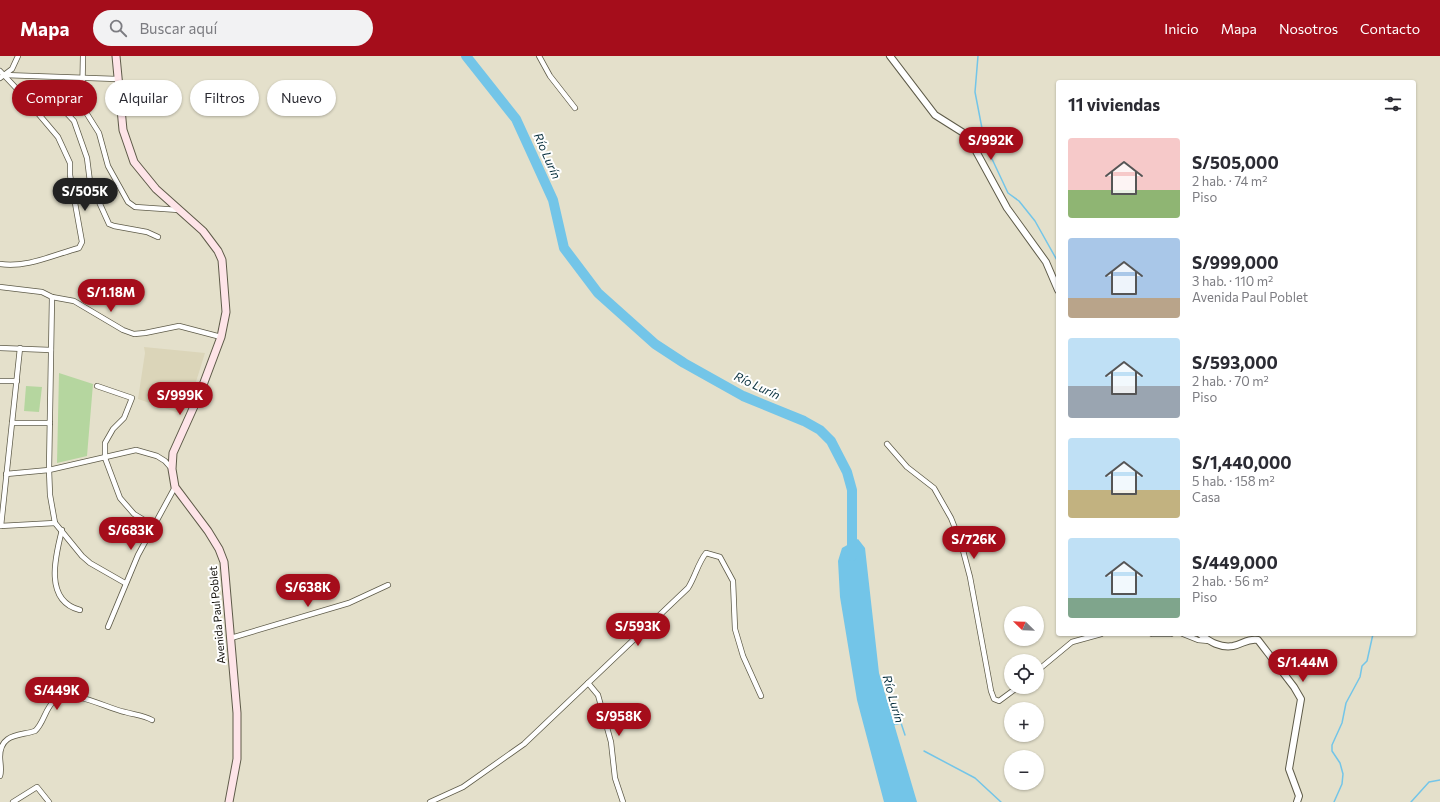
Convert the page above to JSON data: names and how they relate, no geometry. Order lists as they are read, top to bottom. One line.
{"streets":{"main road":["Avenida Paul Poblet"]},"water":["Río Lurín"],"north":"top left","page":{"header":"Mapa","search":"Buscar aquí","nav":["Inicio","Mapa","Nosotros","Contacto"],"chip":["Comprar","Alquilar","Filtros","Nuevo"],"heading":"11 viviendas","price":["S/992K","S/505K","S/1.18M","S/999K","S/683K","S/726K","S/638K","S/593K","S/1.44M","S/449K","S/958K"],"list":[{"name":"S/505,000","note":"2 hab. · 74 m² · Piso"},{"name":"S/999,000","note":"3 hab. · 110 m² · Avenida Paul Poblet"},{"name":"S/593,000","note":"2 hab. · 70 m² · Piso"},{"name":"S/1,440,000","note":"5 hab. · 158 m² · Casa"},{"name":"S/449,000","note":"2 hab. · 56 m² · Piso"}],"map_buttons":["+","−"]}}
